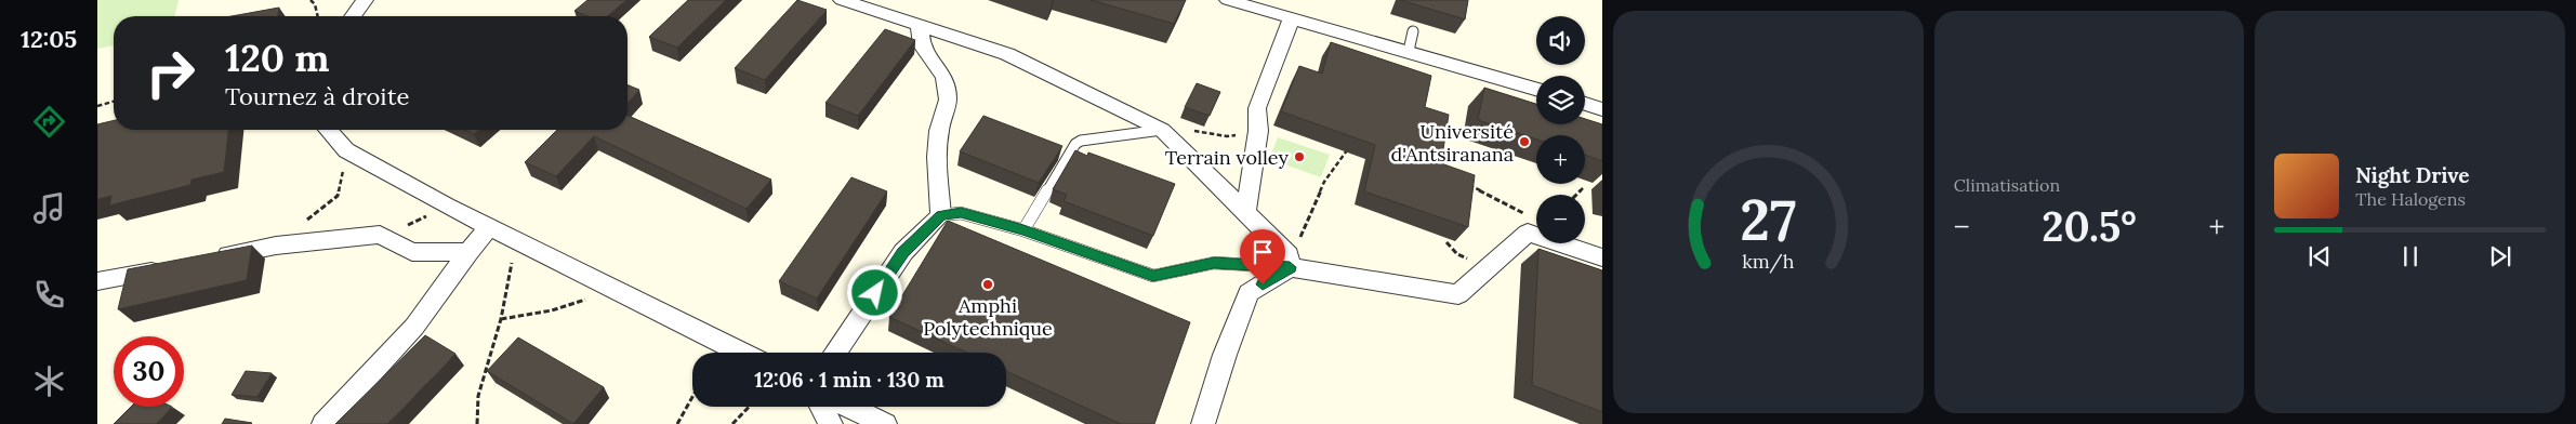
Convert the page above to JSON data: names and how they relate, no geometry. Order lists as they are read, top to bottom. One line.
{"places":["Université d'Antsiranana","Terrain volley","Amphi Polytechnique"],"page":{"tabs":"12:05","tile":"Climatisation","map_buttons":["+","−"],"turn":["120 m","Tournez à droite"],"song":["Night Drive","The Halogens"],"heat":["−","20.5°","+"],"limit":"30","trip":"12:06 · 1 min · 130 m","gauge":["27","km/h"]}}
